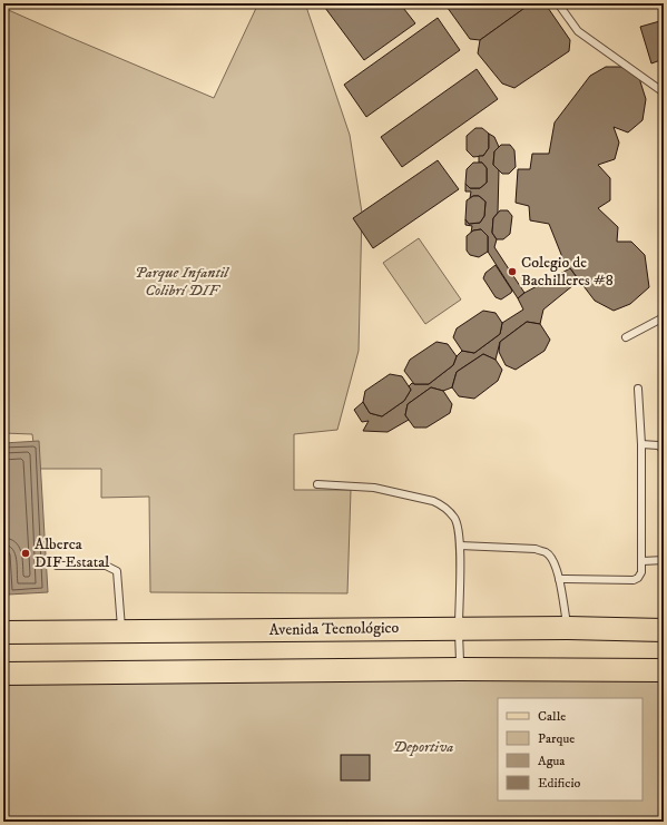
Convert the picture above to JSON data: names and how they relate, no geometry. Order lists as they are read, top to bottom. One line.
{"streets":{"main road":["Avenida Tecnológico"]},"parks":["Parque Infantil Colibrí DIF","Deportiva"],"places":["Colegio de Bachilleres #8","Alberca DIF Estatal"],"legend":["Calle","Parque","Agua","Edificio"]}
